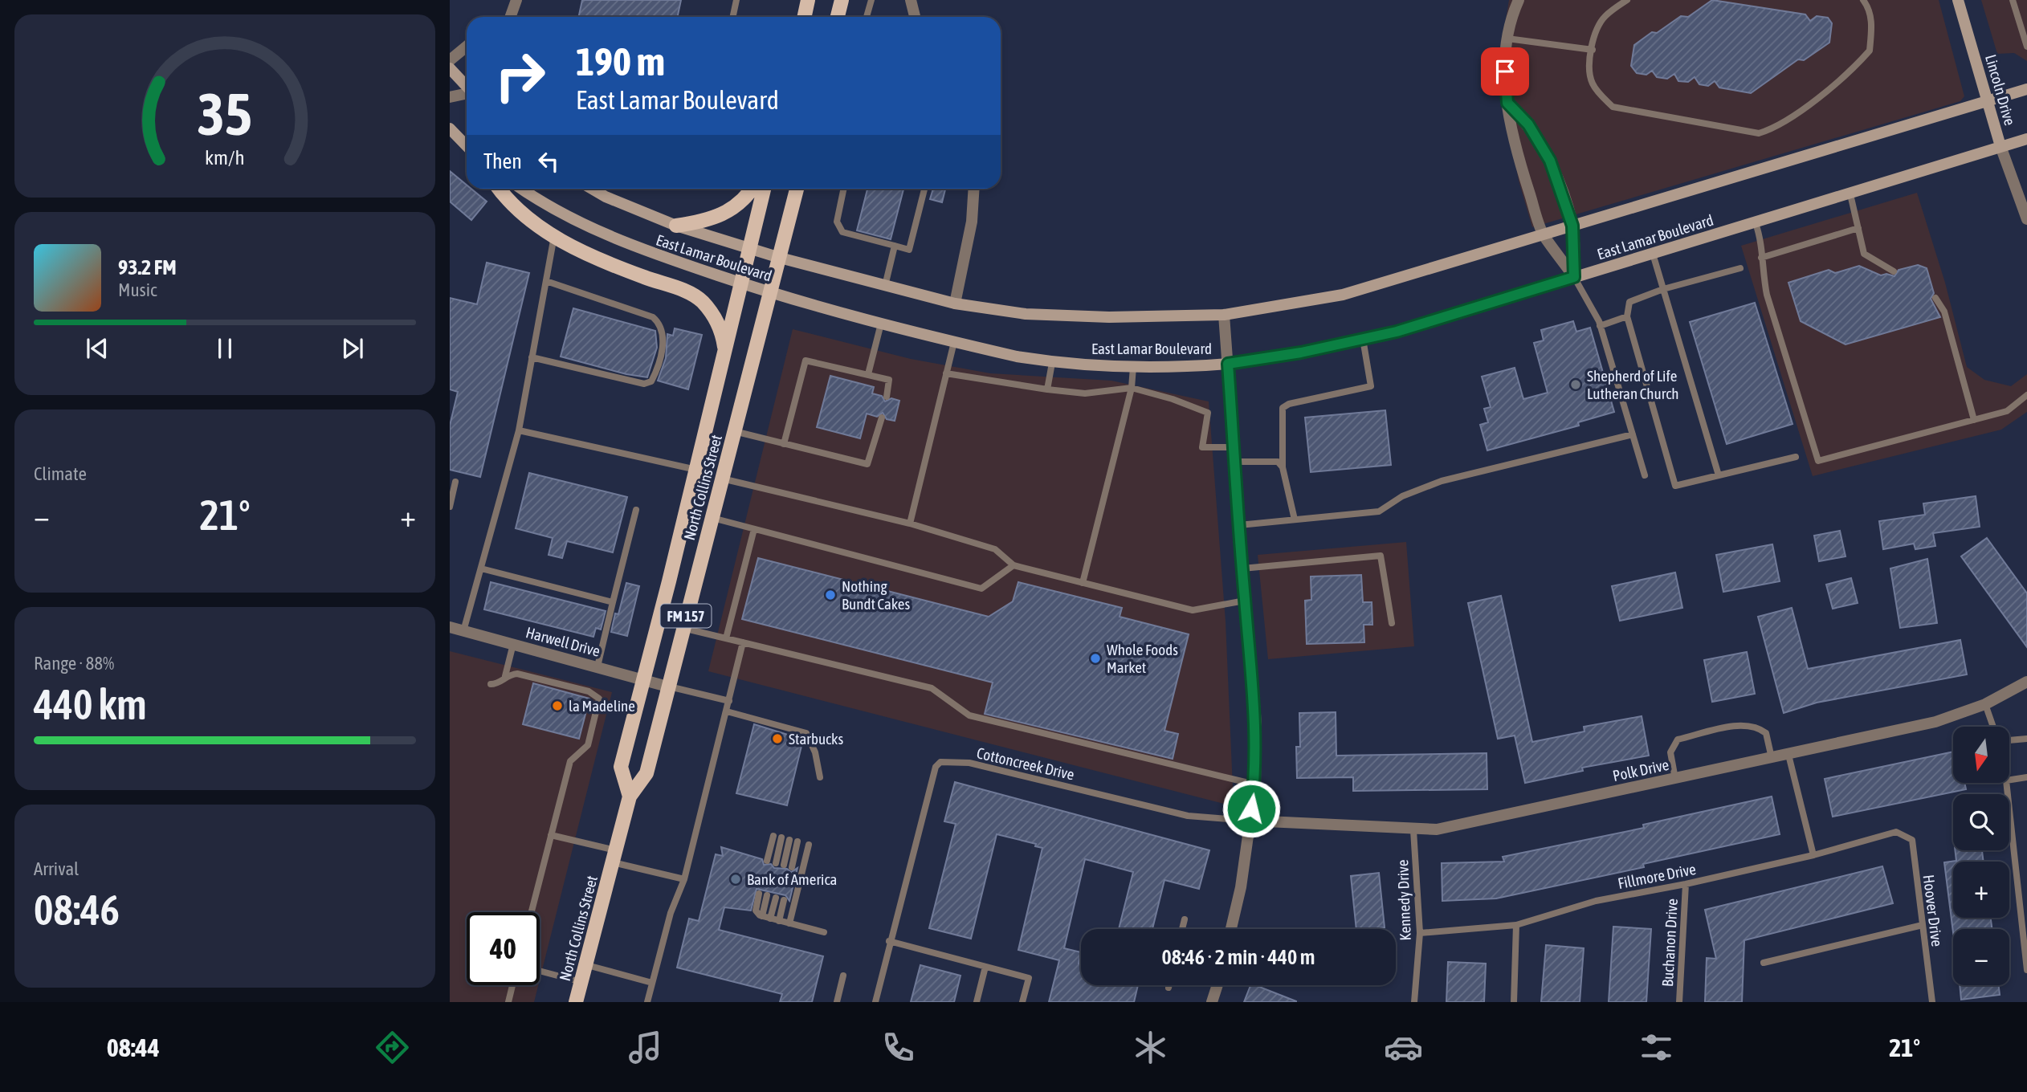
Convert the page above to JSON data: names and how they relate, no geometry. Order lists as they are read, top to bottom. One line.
{"streets":{"main road":["Lincoln Drive","East Lamar Boulevard","North Collins Street","FM 157"],"street":["Harwell Drive","Polk Drive"],"lane":["Cottoncreek Drive","Fillmore Drive","Kennedy Drive","Hoover Drive","Buchanon Drive"]},"crossings":[["Lincoln Drive","East Lamar Boulevard"],["East Lamar Boulevard","North Collins Street"],["North Collins Street","Harwell Drive"],["Cottoncreek Drive","Polk Drive"],["Polk Drive","Kennedy Drive"],["Fillmore Drive","Kennedy Drive"],["Fillmore Drive","Hoover Drive"],["Fillmore Drive","Buchanon Drive"]],"places":["Shepherd of Life Lutheran Church","Nothing Bundt Cakes","Whole Foods Market","la Madeline","Starbucks","Bank of America"],"north":"bottom","page":{"turn":["190 m","East Lamar Boulevard"],"then":"Then","song":["93.2 FM","Music"],"tile":["Climate",["Range · 88%","440 km"],["Arrival","08:46"]],"heat":["−","21°","+"],"map_buttons":["+","−"],"limit":"40","trip":"08:46 · 2 min · 440 m","tabs":["08:44","21°"],"gauge":["35","km/h"]}}
